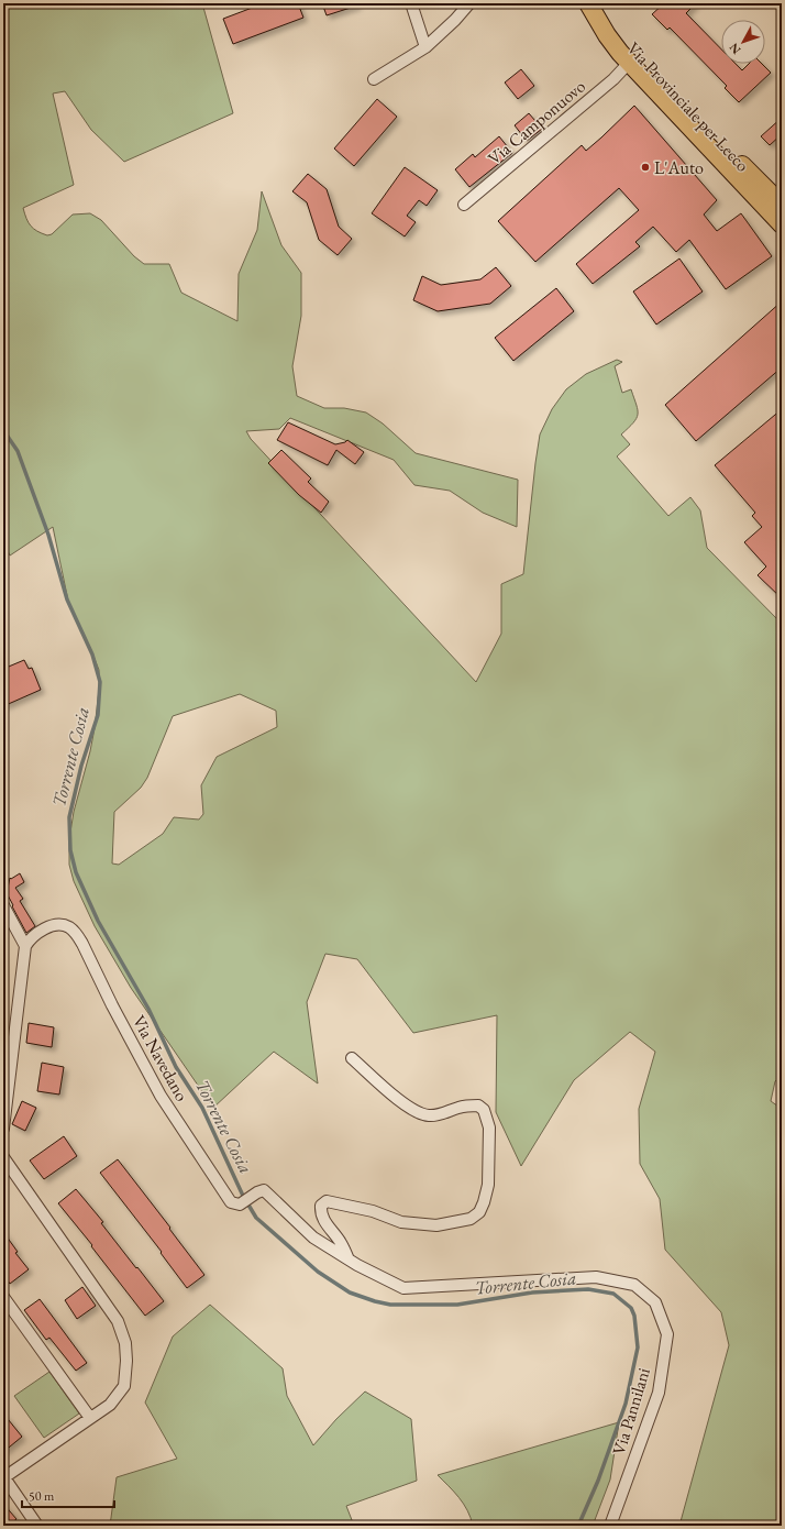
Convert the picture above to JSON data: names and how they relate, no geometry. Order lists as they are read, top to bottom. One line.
{"streets":{"main road":["Via Provinciale per Lecco"],"street":["Via Camponuovo","Via Navedano","Via Pannilani"]},"crossings":[["Via Provinciale per Lecco","Via Camponuovo"],["Via Navedano","Via Pannilani"]],"water":["Torrente Cosia"],"places":["L'Auto"],"scale_bar":"50 m","north":"bottom left"}
